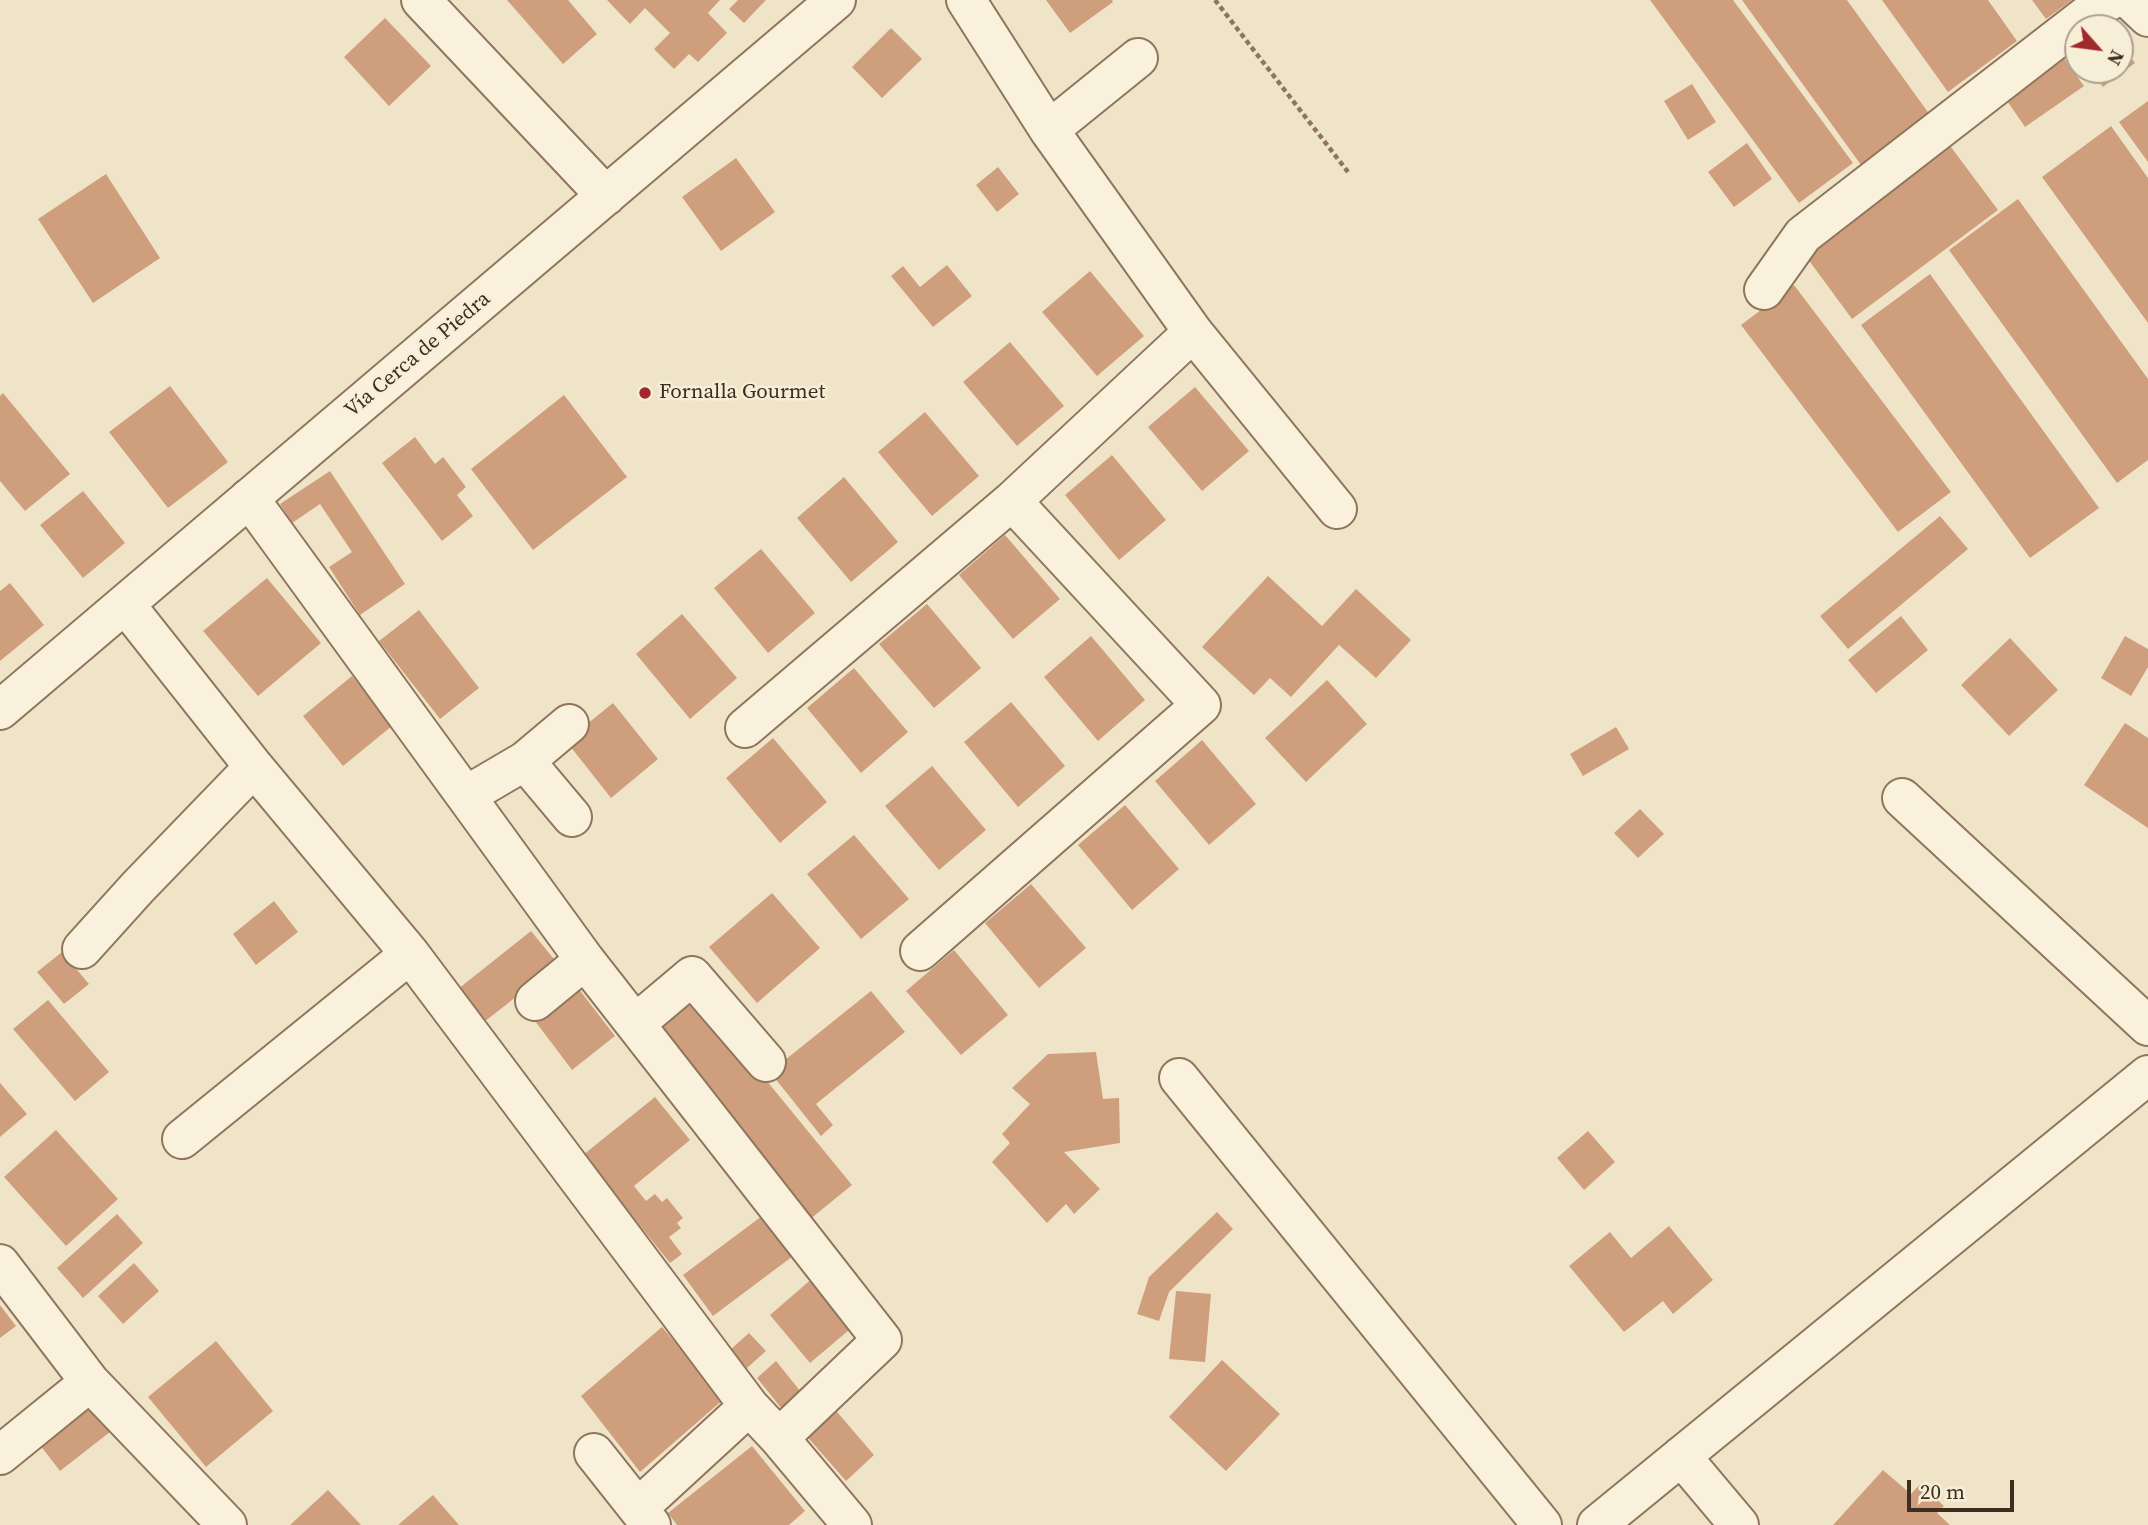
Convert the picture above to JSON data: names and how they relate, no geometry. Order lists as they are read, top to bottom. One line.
{"streets":{"street":["Vía Cerca de Piedra"]},"places":["Fornalla Gourmet"],"scale_bar":"20 m","north":"bottom right"}
